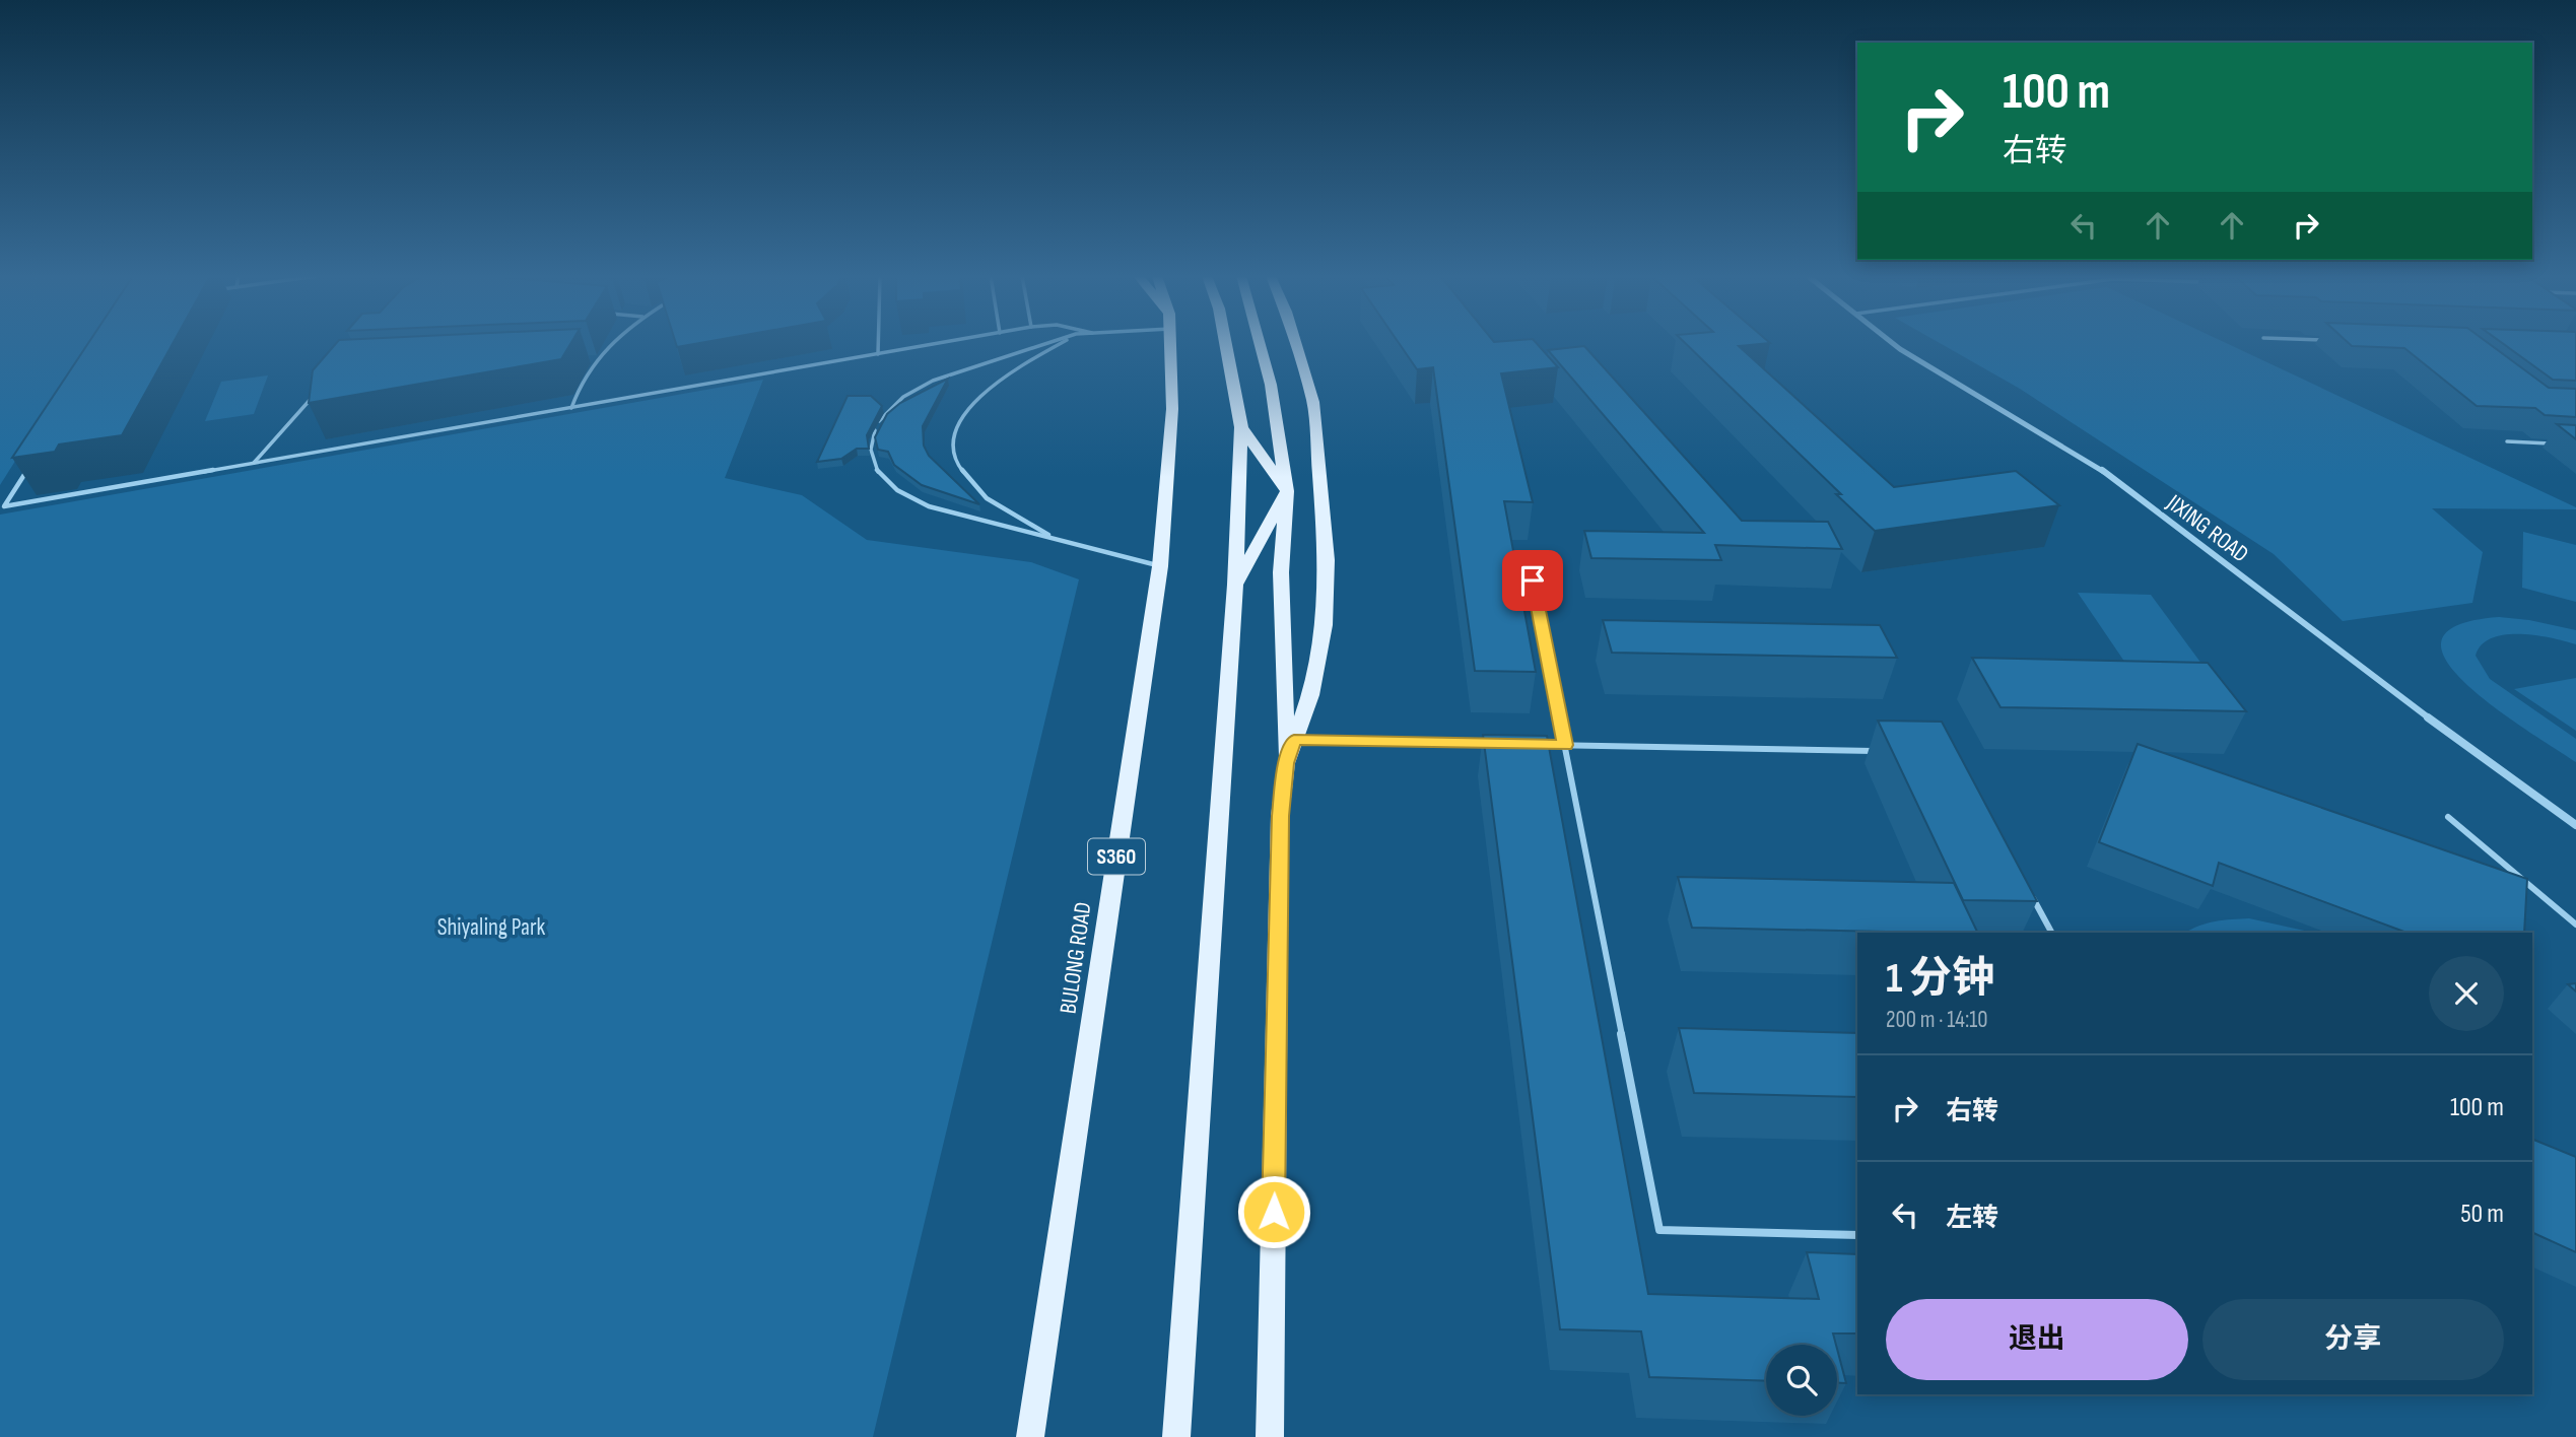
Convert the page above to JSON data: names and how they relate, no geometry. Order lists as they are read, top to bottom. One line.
{"streets":{"main road":["S360","BULONG ROAD"],"street":["JIXING ROAD"]},"parks":["Shiyaling Park"],"page":{"turn":["100 m","右转"],"heading":["1 分钟","200 m · 14:10"],"list":[{"name":"右转","value":"100 m"},{"name":"左转","value":"50 m"}],"buttons":["退出","分享"]}}
